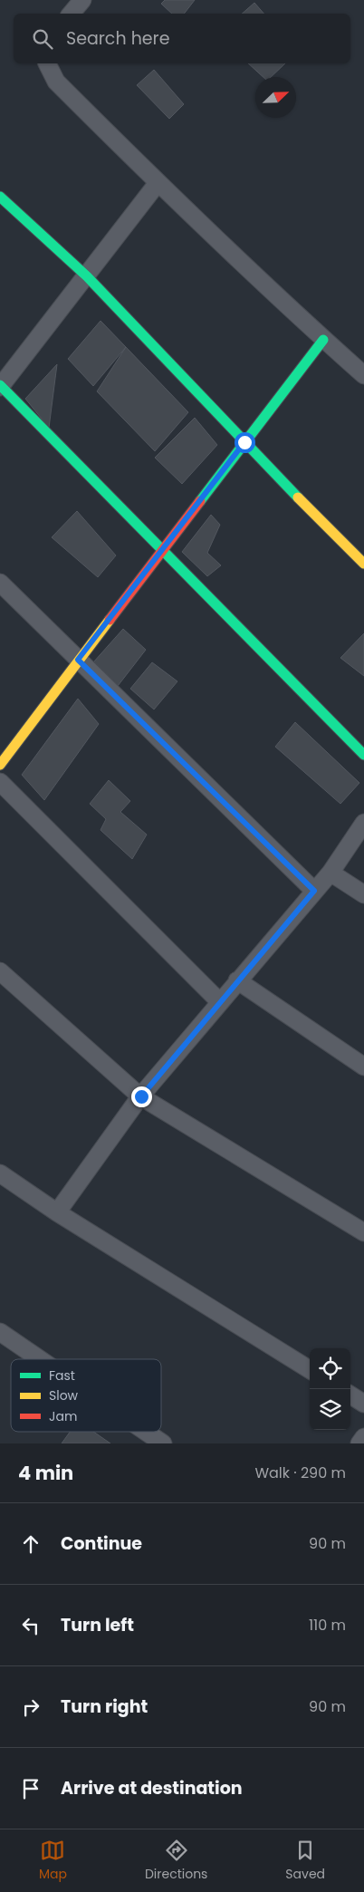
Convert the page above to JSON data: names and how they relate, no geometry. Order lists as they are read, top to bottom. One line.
{"legend":["Fast","Slow","Jam"],"north":"top right","page":{"search":"Search here","heading":["4 min","Walk · 290 m"],"list":[["Continue","90 m"],["Turn left","110 m"],["Turn right","90 m"],"Arrive at destination"],"nav":["Map","Directions","Saved"]}}
